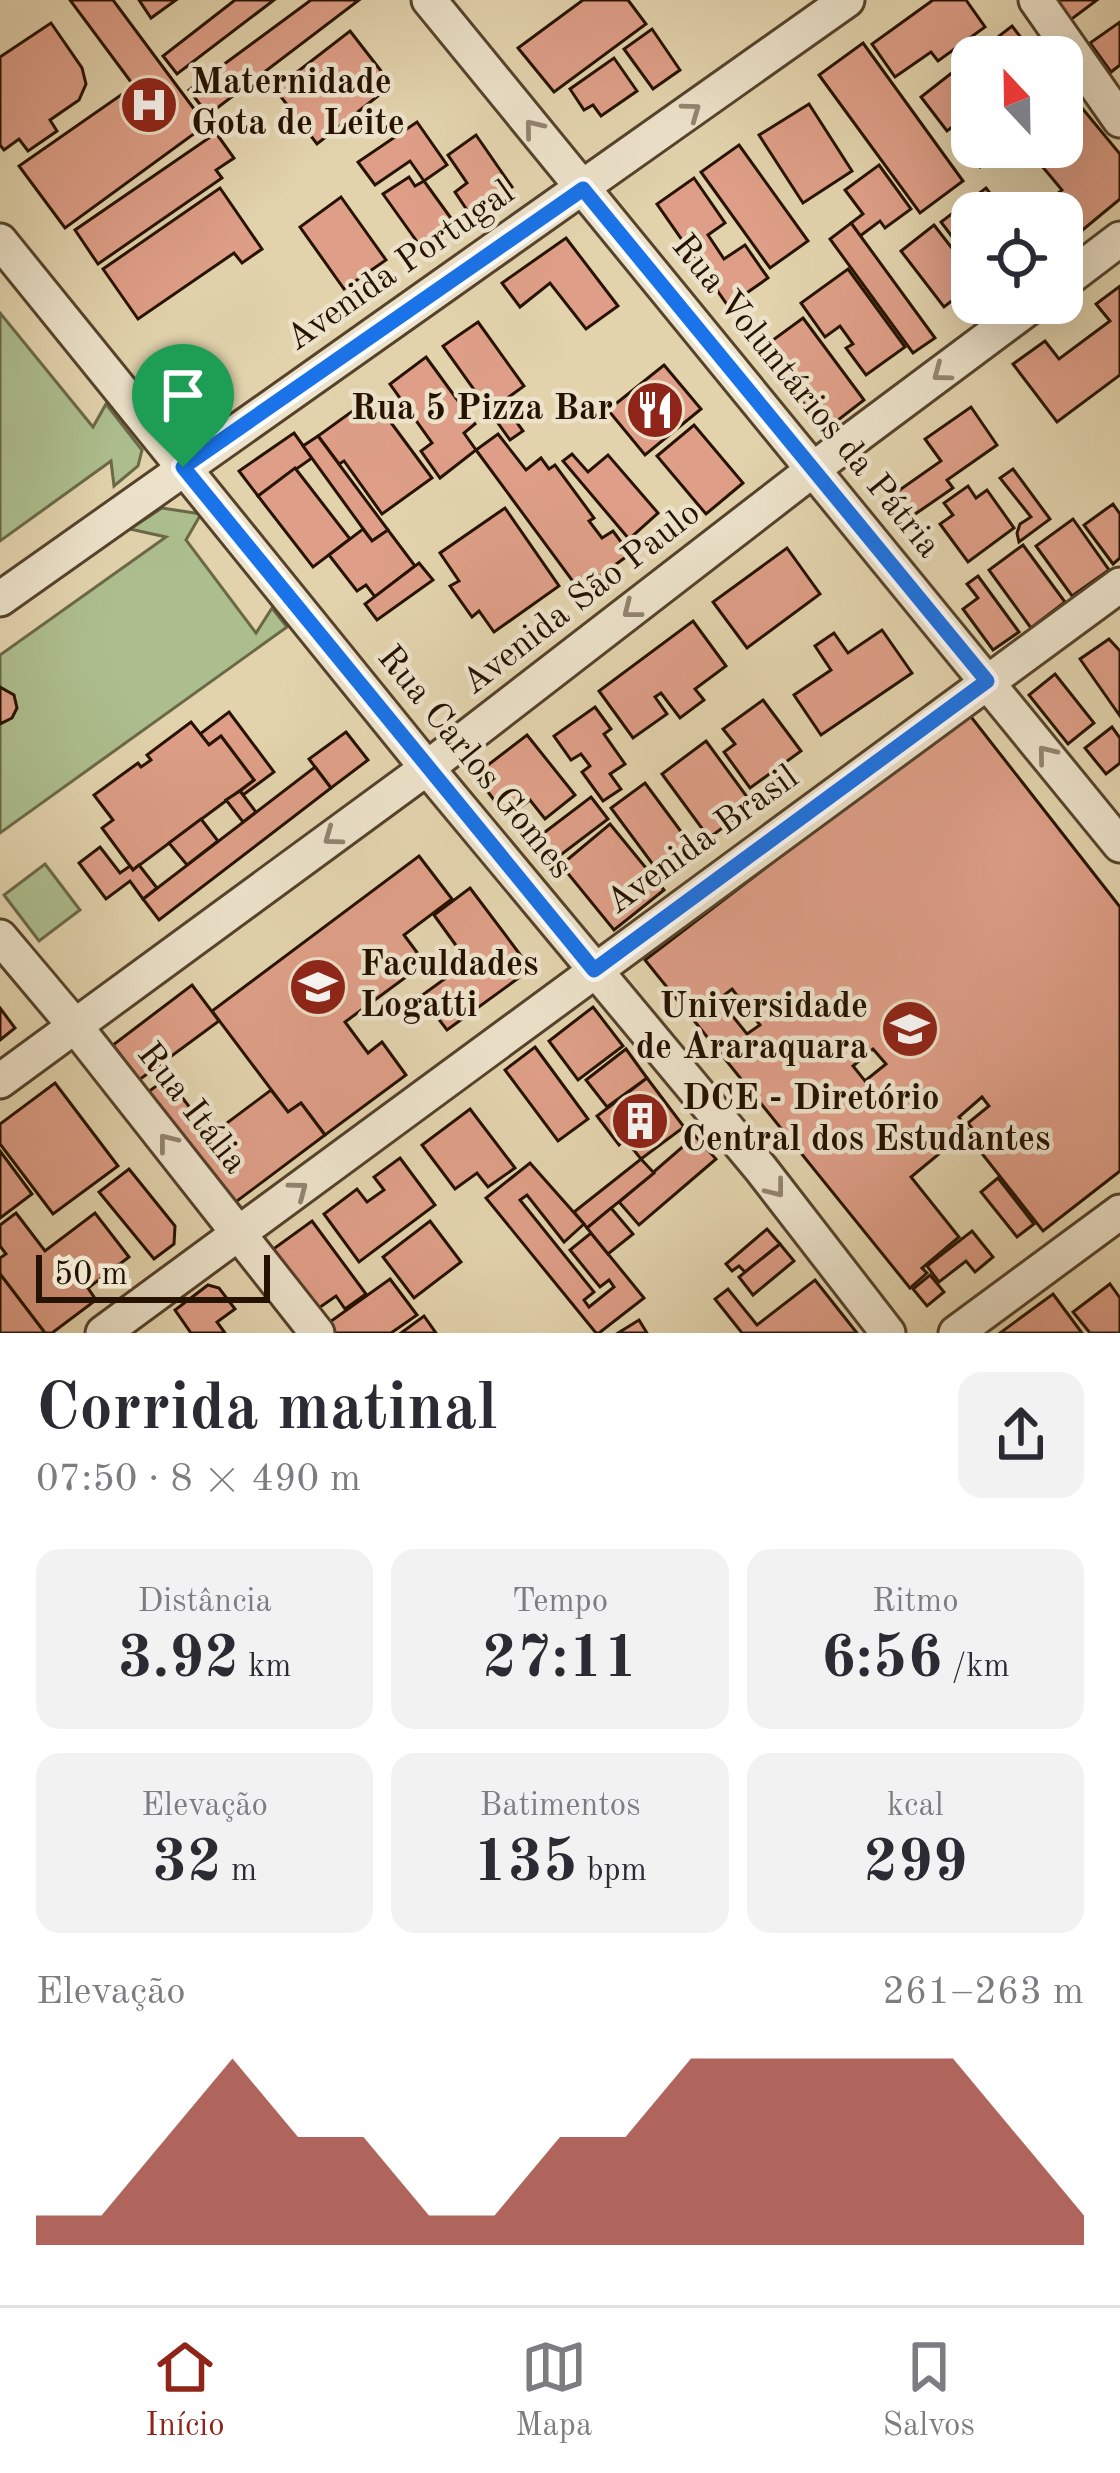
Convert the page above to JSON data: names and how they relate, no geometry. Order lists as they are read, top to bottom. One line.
{"streets":{"street":["Avenida Portugal","Rua Voluntários da Pátria","Avenida São Paulo","Rua Carlos Gomes","Avenida Brasil","Rua Itália"]},"crossings":[["Avenida Portugal","Rua Voluntários da Pátria"],["Avenida Portugal","Rua Carlos Gomes"],["Rua Voluntários da Pátria","Avenida São Paulo"],["Rua Voluntários da Pátria","Avenida Brasil"],["Avenida São Paulo","Rua Carlos Gomes"],["Avenida São Paulo","Rua Itália"],["Rua Carlos Gomes","Avenida Brasil"],["Avenida Brasil","Rua Itália"]],"one_way":["Rua Voluntários da Pátria","Avenida São Paulo","Rua Itália"],"places":{"hospital":["Maternidade Gota de Leite"],"restaurant":["Rua 5 Pizza Bar"],"school or university":["Faculdades Logatti","Universidade de Araraquara"],"building":["DCE - Diretório Central dos Estudantes"]},"scale_bar":"50 m","north":"top","page":{"scale":"50 m","heading":["Corrida matinal","07:50 · 8 × 490 m"],"stats":[["Distância","3.92 km"],["Tempo","27:11"],["Ritmo","6:56 /km"],["Elevação","32 m"],["Batimentos","135 bpm"],["kcal","299"]],"chart":["Elevação","261–263 m"],"tabs":["Início","Mapa","Salvos"]}}
